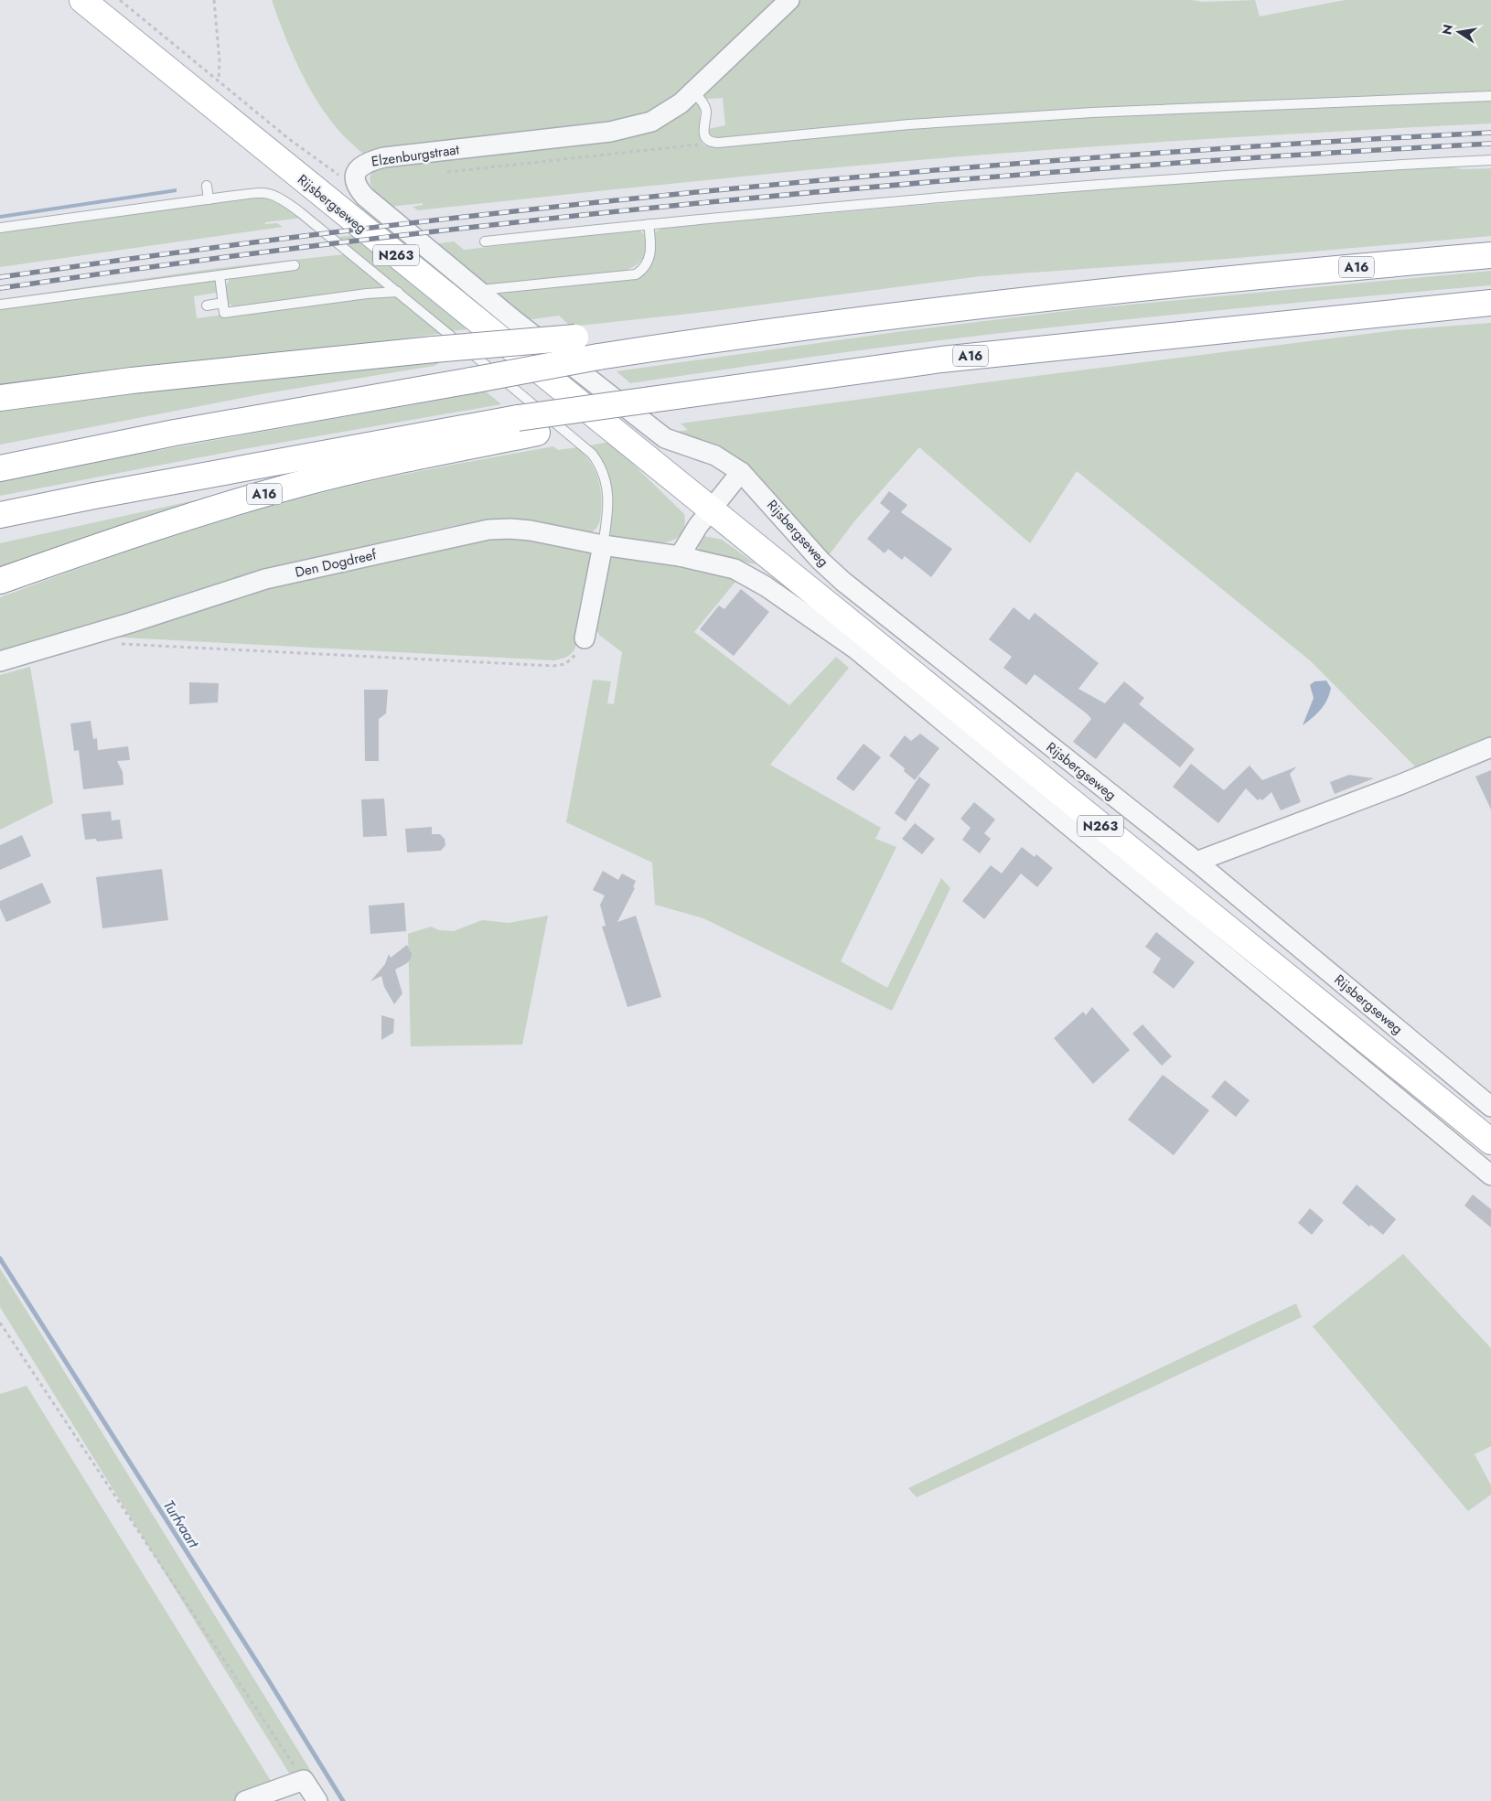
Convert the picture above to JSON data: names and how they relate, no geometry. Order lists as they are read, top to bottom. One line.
{"streets":{"main road":["Rijsbergseweg","N263","A16"],"street":["Elzenburgstraat","Den Dogdreef"]},"crossings":[["Elzenburgstraat","Rijsbergseweg"]],"water":["Turfvaart"],"north":"left"}
